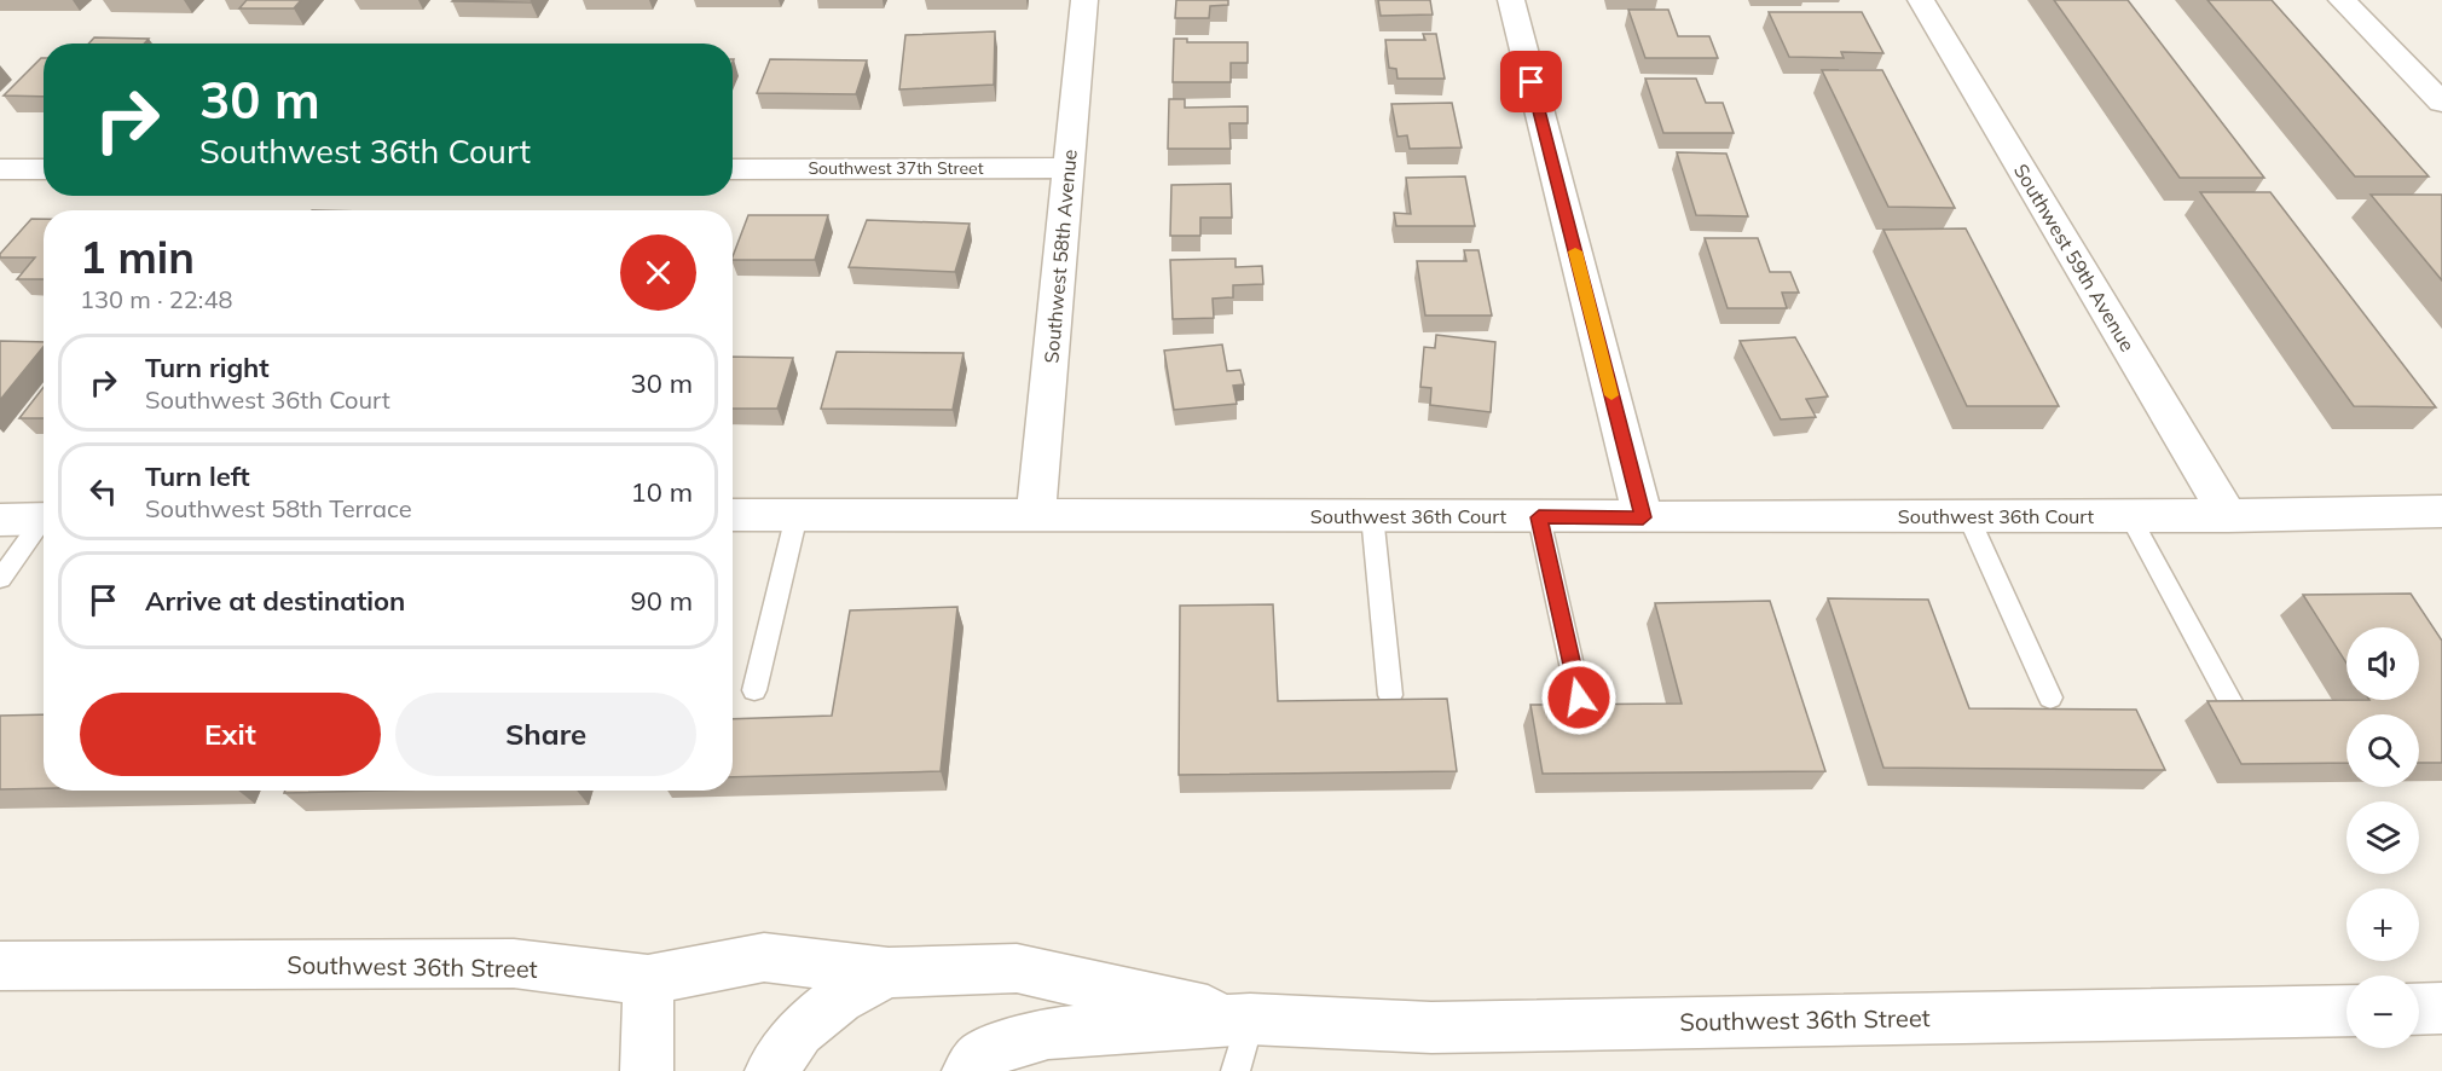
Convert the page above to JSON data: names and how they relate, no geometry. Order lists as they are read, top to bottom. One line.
{"streets":{"street":["Southwest 37th Street","Southwest 58th Avenue","Southwest 59th Avenue","Southwest 36th Court","Southwest 36th Street"]},"crossings":[["Southwest 37th Street","Southwest 58th Avenue"],["Southwest 58th Avenue","Southwest 36th Court"],["Southwest 59th Avenue","Southwest 36th Court"]],"page":{"turn":["30 m","Southwest 36th Court"],"heading":["1 min","130 m · 22:48"],"list":[{"name":"Turn right","note":"Southwest 36th Court","value":"30 m"},{"name":"Turn left","note":"Southwest 58th Terrace","value":"10 m"},{"name":"Arrive at destination","value":"90 m"}],"map_buttons":["+","−"],"buttons":["Exit","Share"]}}
